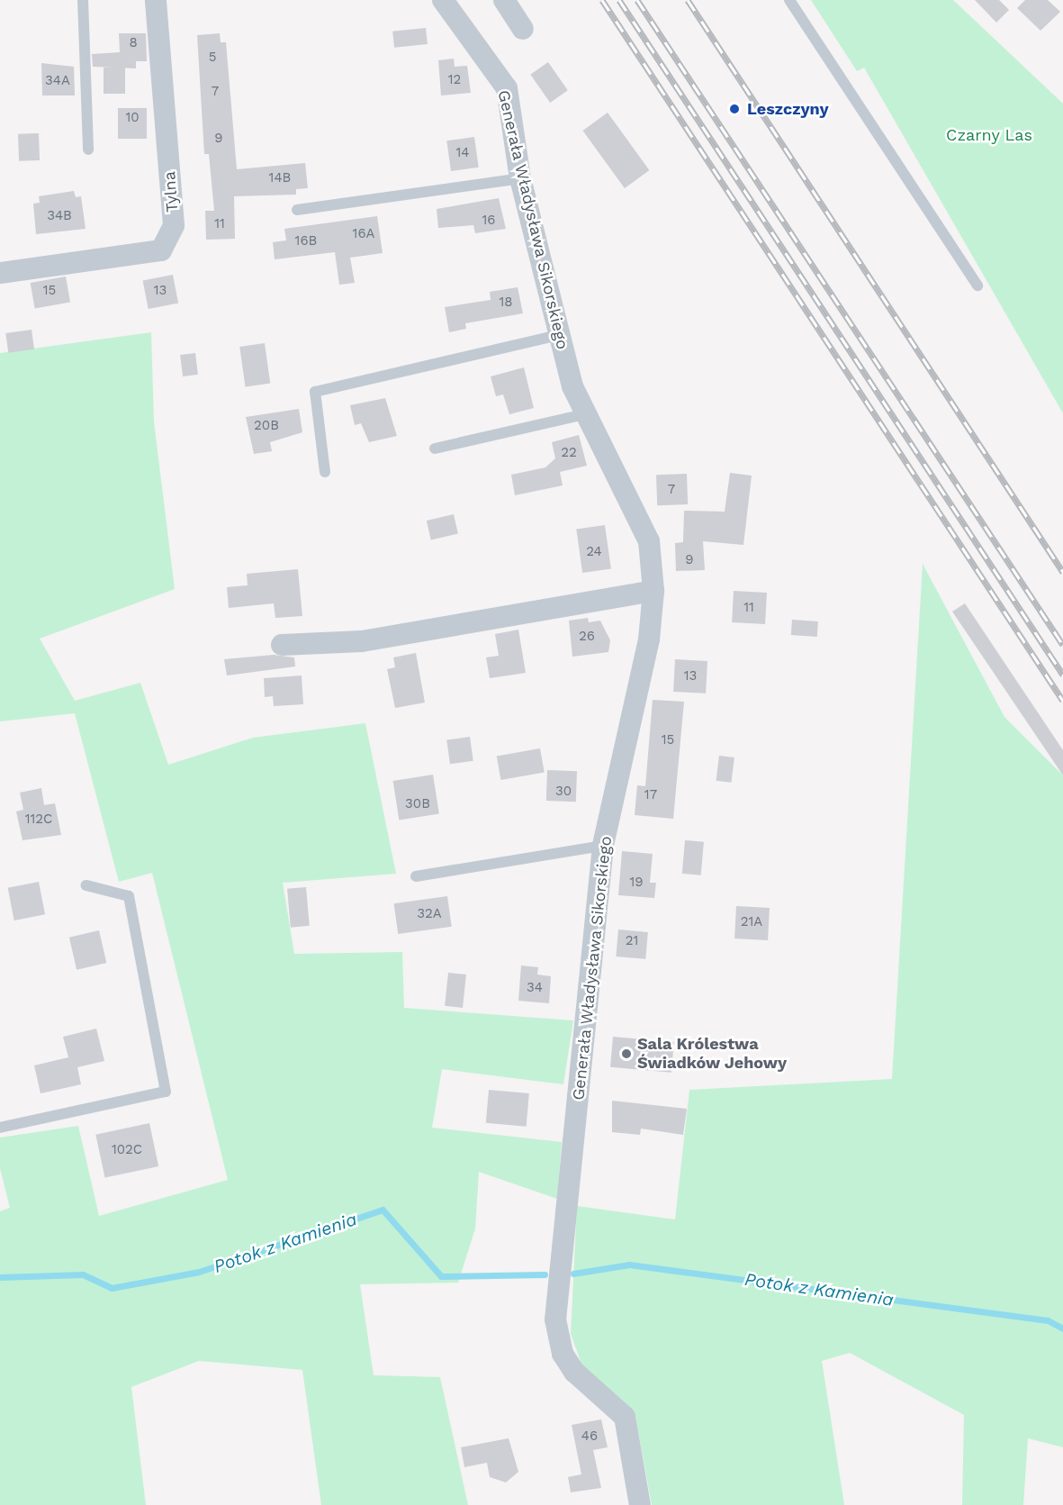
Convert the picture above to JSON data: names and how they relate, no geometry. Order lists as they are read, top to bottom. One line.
{"streets":{"street":["Tylna","Generała Władysława Sikorskiego"]},"water":["Potok z Kamienia"],"parks":["Czarny Las"],"places":["Leszczyny","Sala Królestwa Świadków Jehowy"],"house_numbers":["8","5","12","34A","7","10","9","14","14B","34B","16","11","16A","16B","15","13","18","20B","22","7","24","9","11","26","13","15","30","17","30B","112C","19","32A","21A","21","34","102C","46"]}
